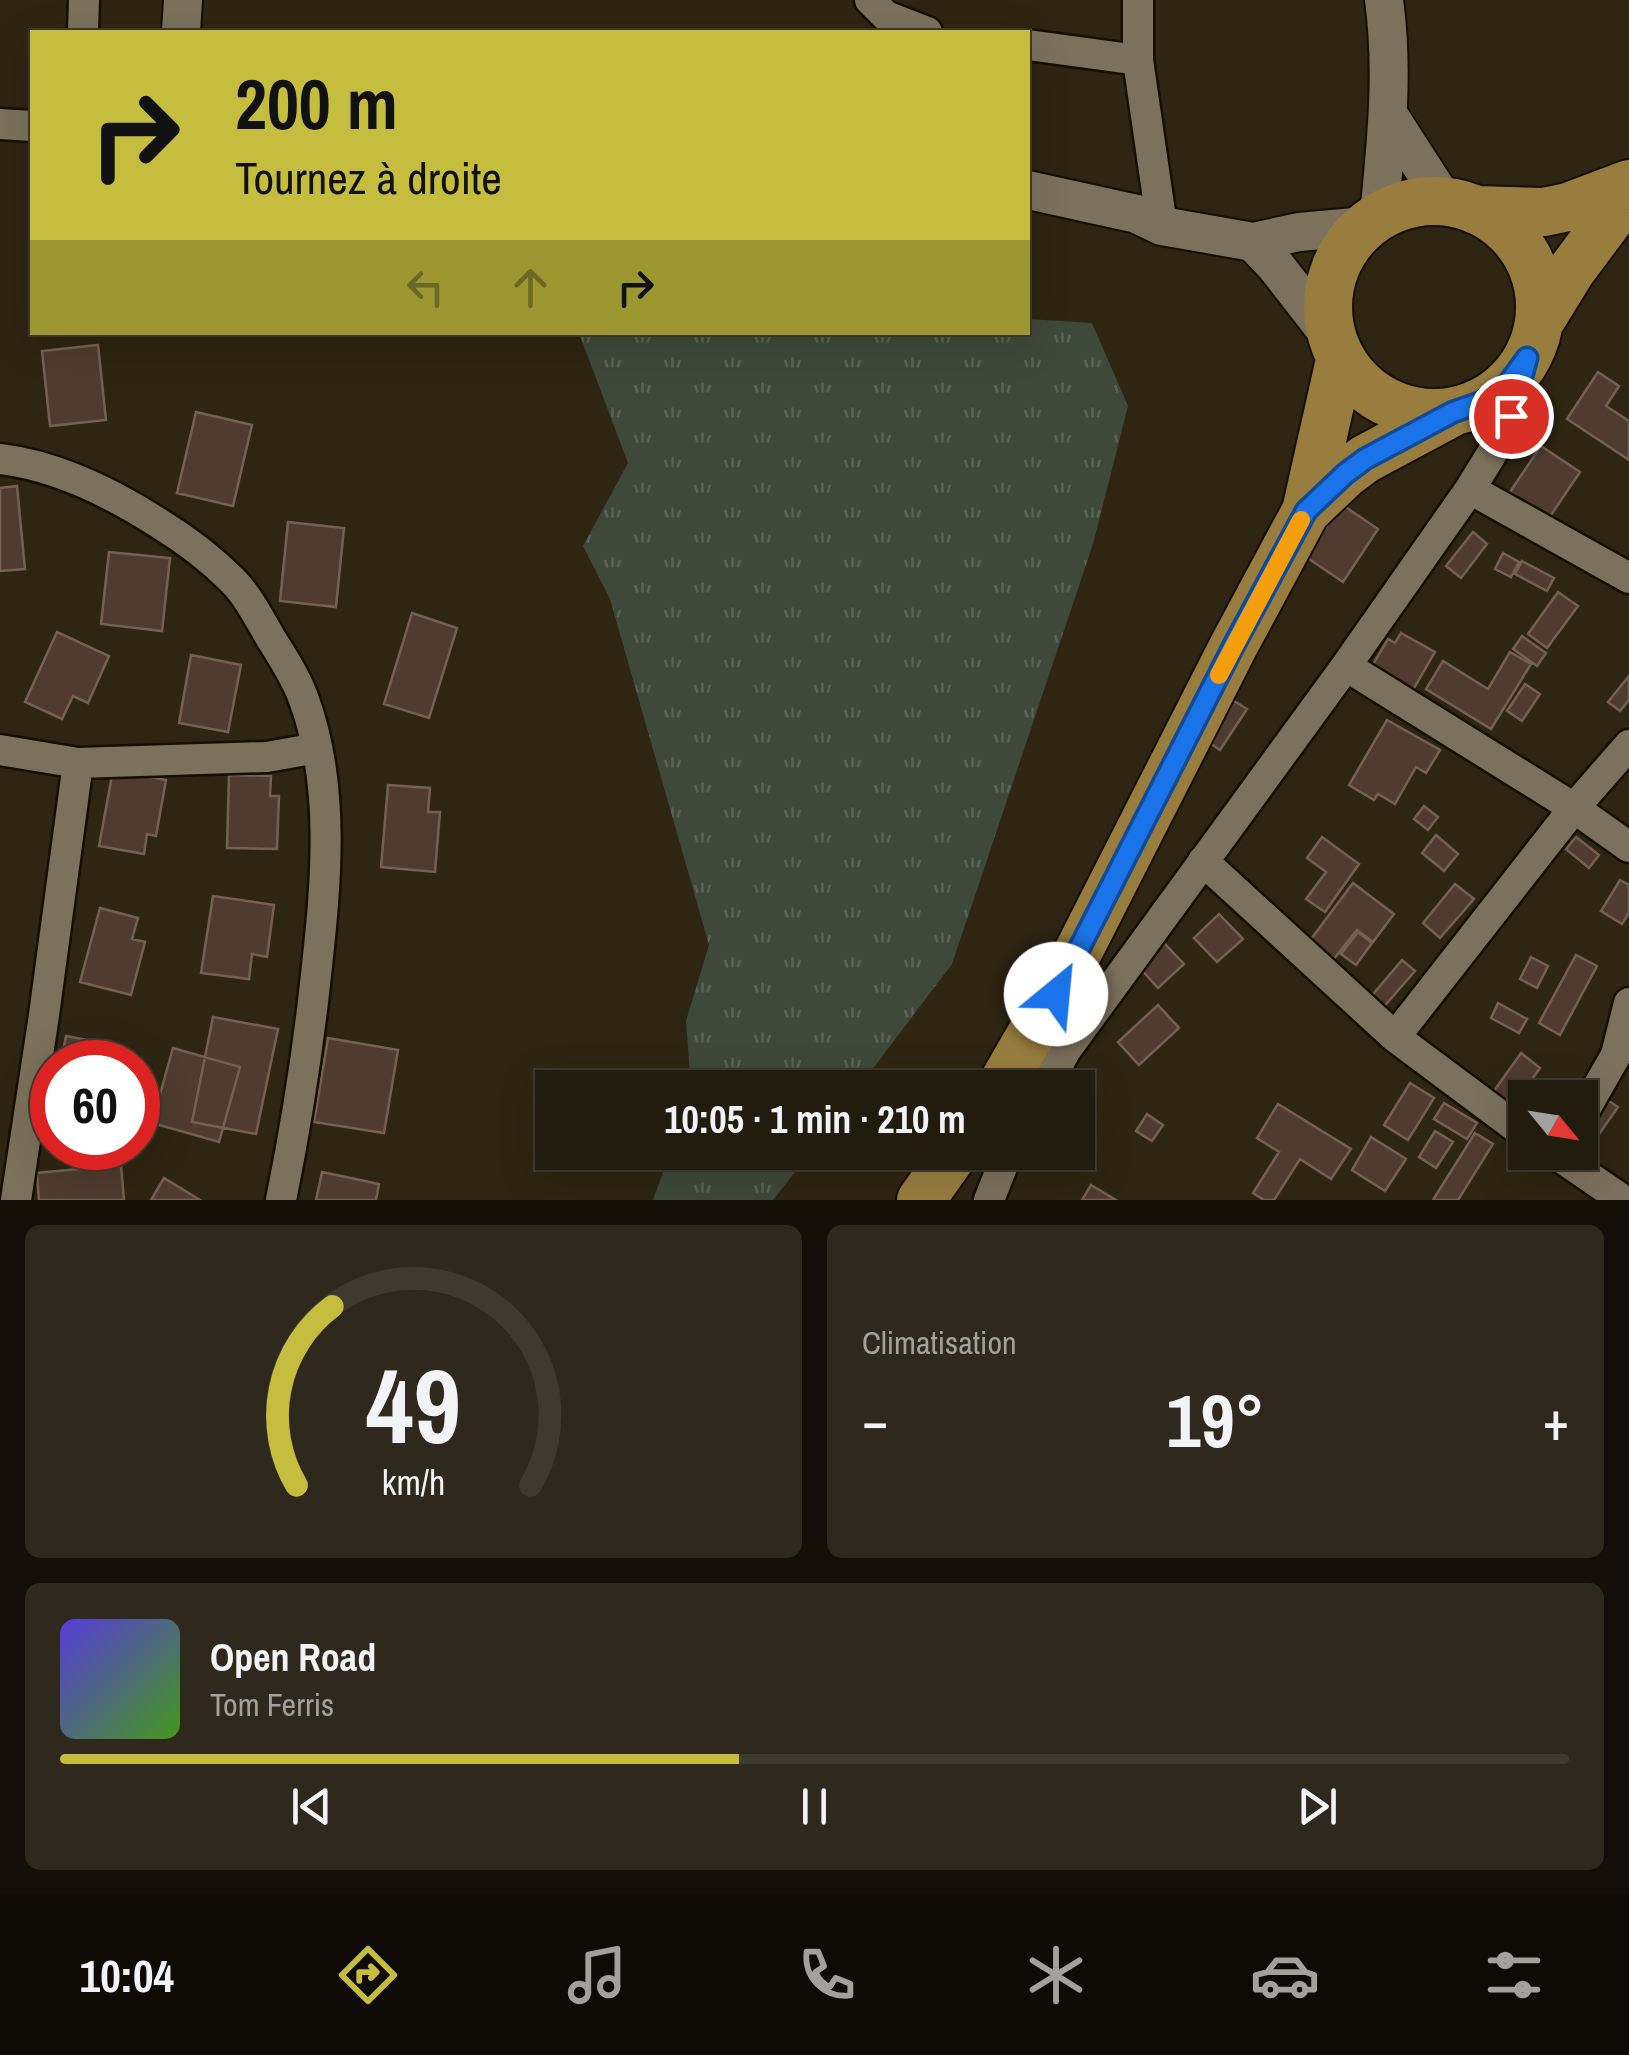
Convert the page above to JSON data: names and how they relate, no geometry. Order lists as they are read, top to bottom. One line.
{"north":"bottom right","page":{"turn":["200 m","Tournez à droite"],"limit":"60","trip":"10:05 · 1 min · 210 m","tile":"Climatisation","heat":["−","19°","+"],"song":["Open Road","Tom Ferris"],"tabs":"10:04","gauge":["49","km/h"]}}
